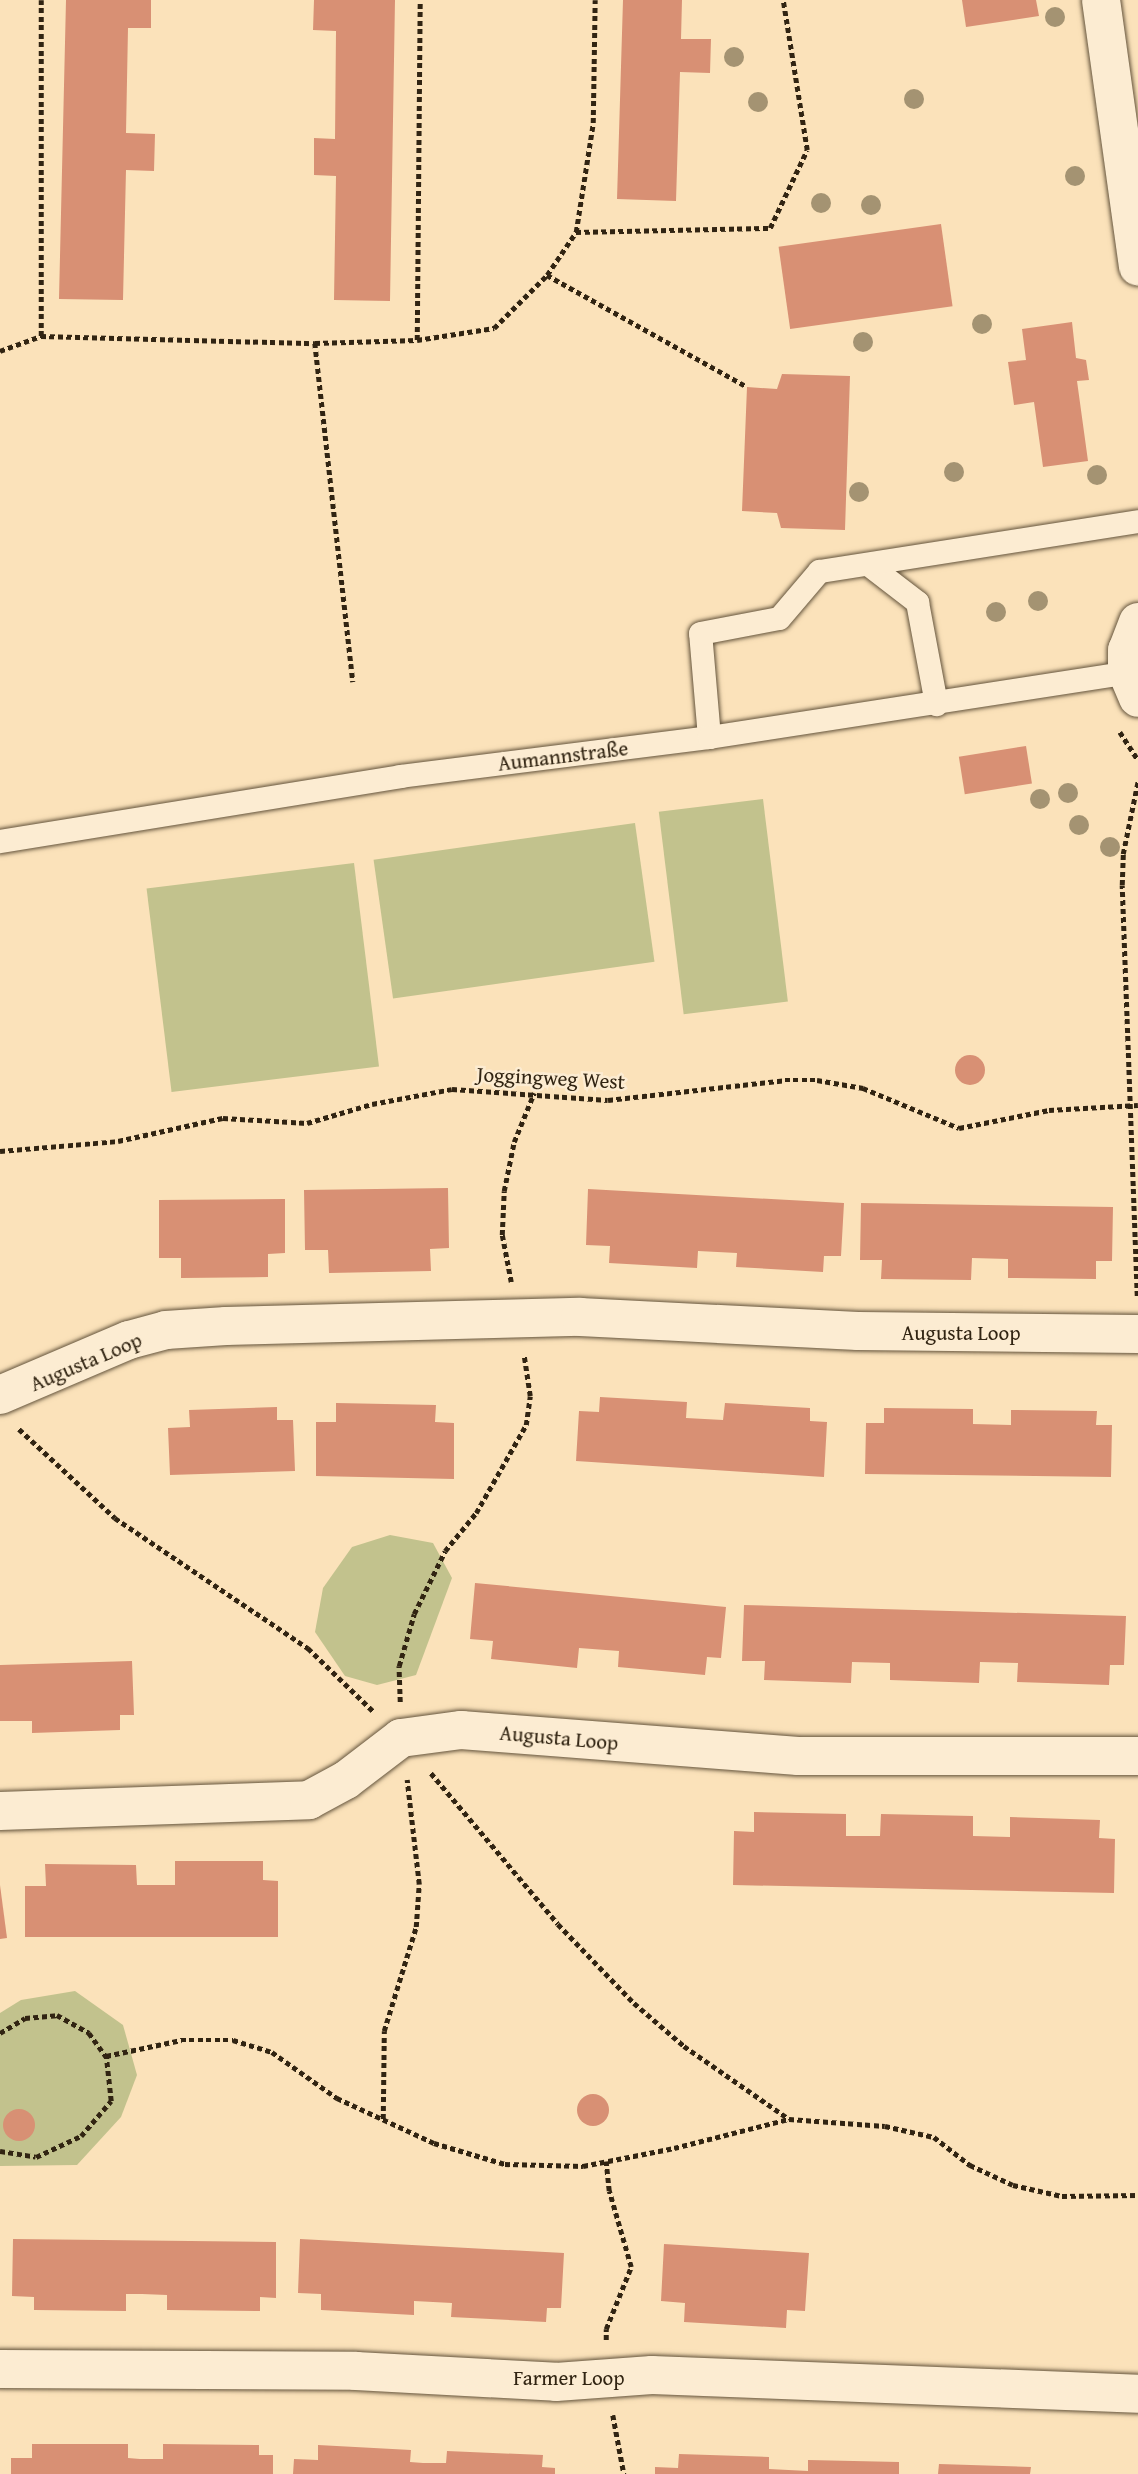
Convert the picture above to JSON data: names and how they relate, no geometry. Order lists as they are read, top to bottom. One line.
{"streets":{"street":["Augusta Loop","Farmer Loop"],"lane":["Aumannstraße"],"path":["Joggingweg West"]}}
